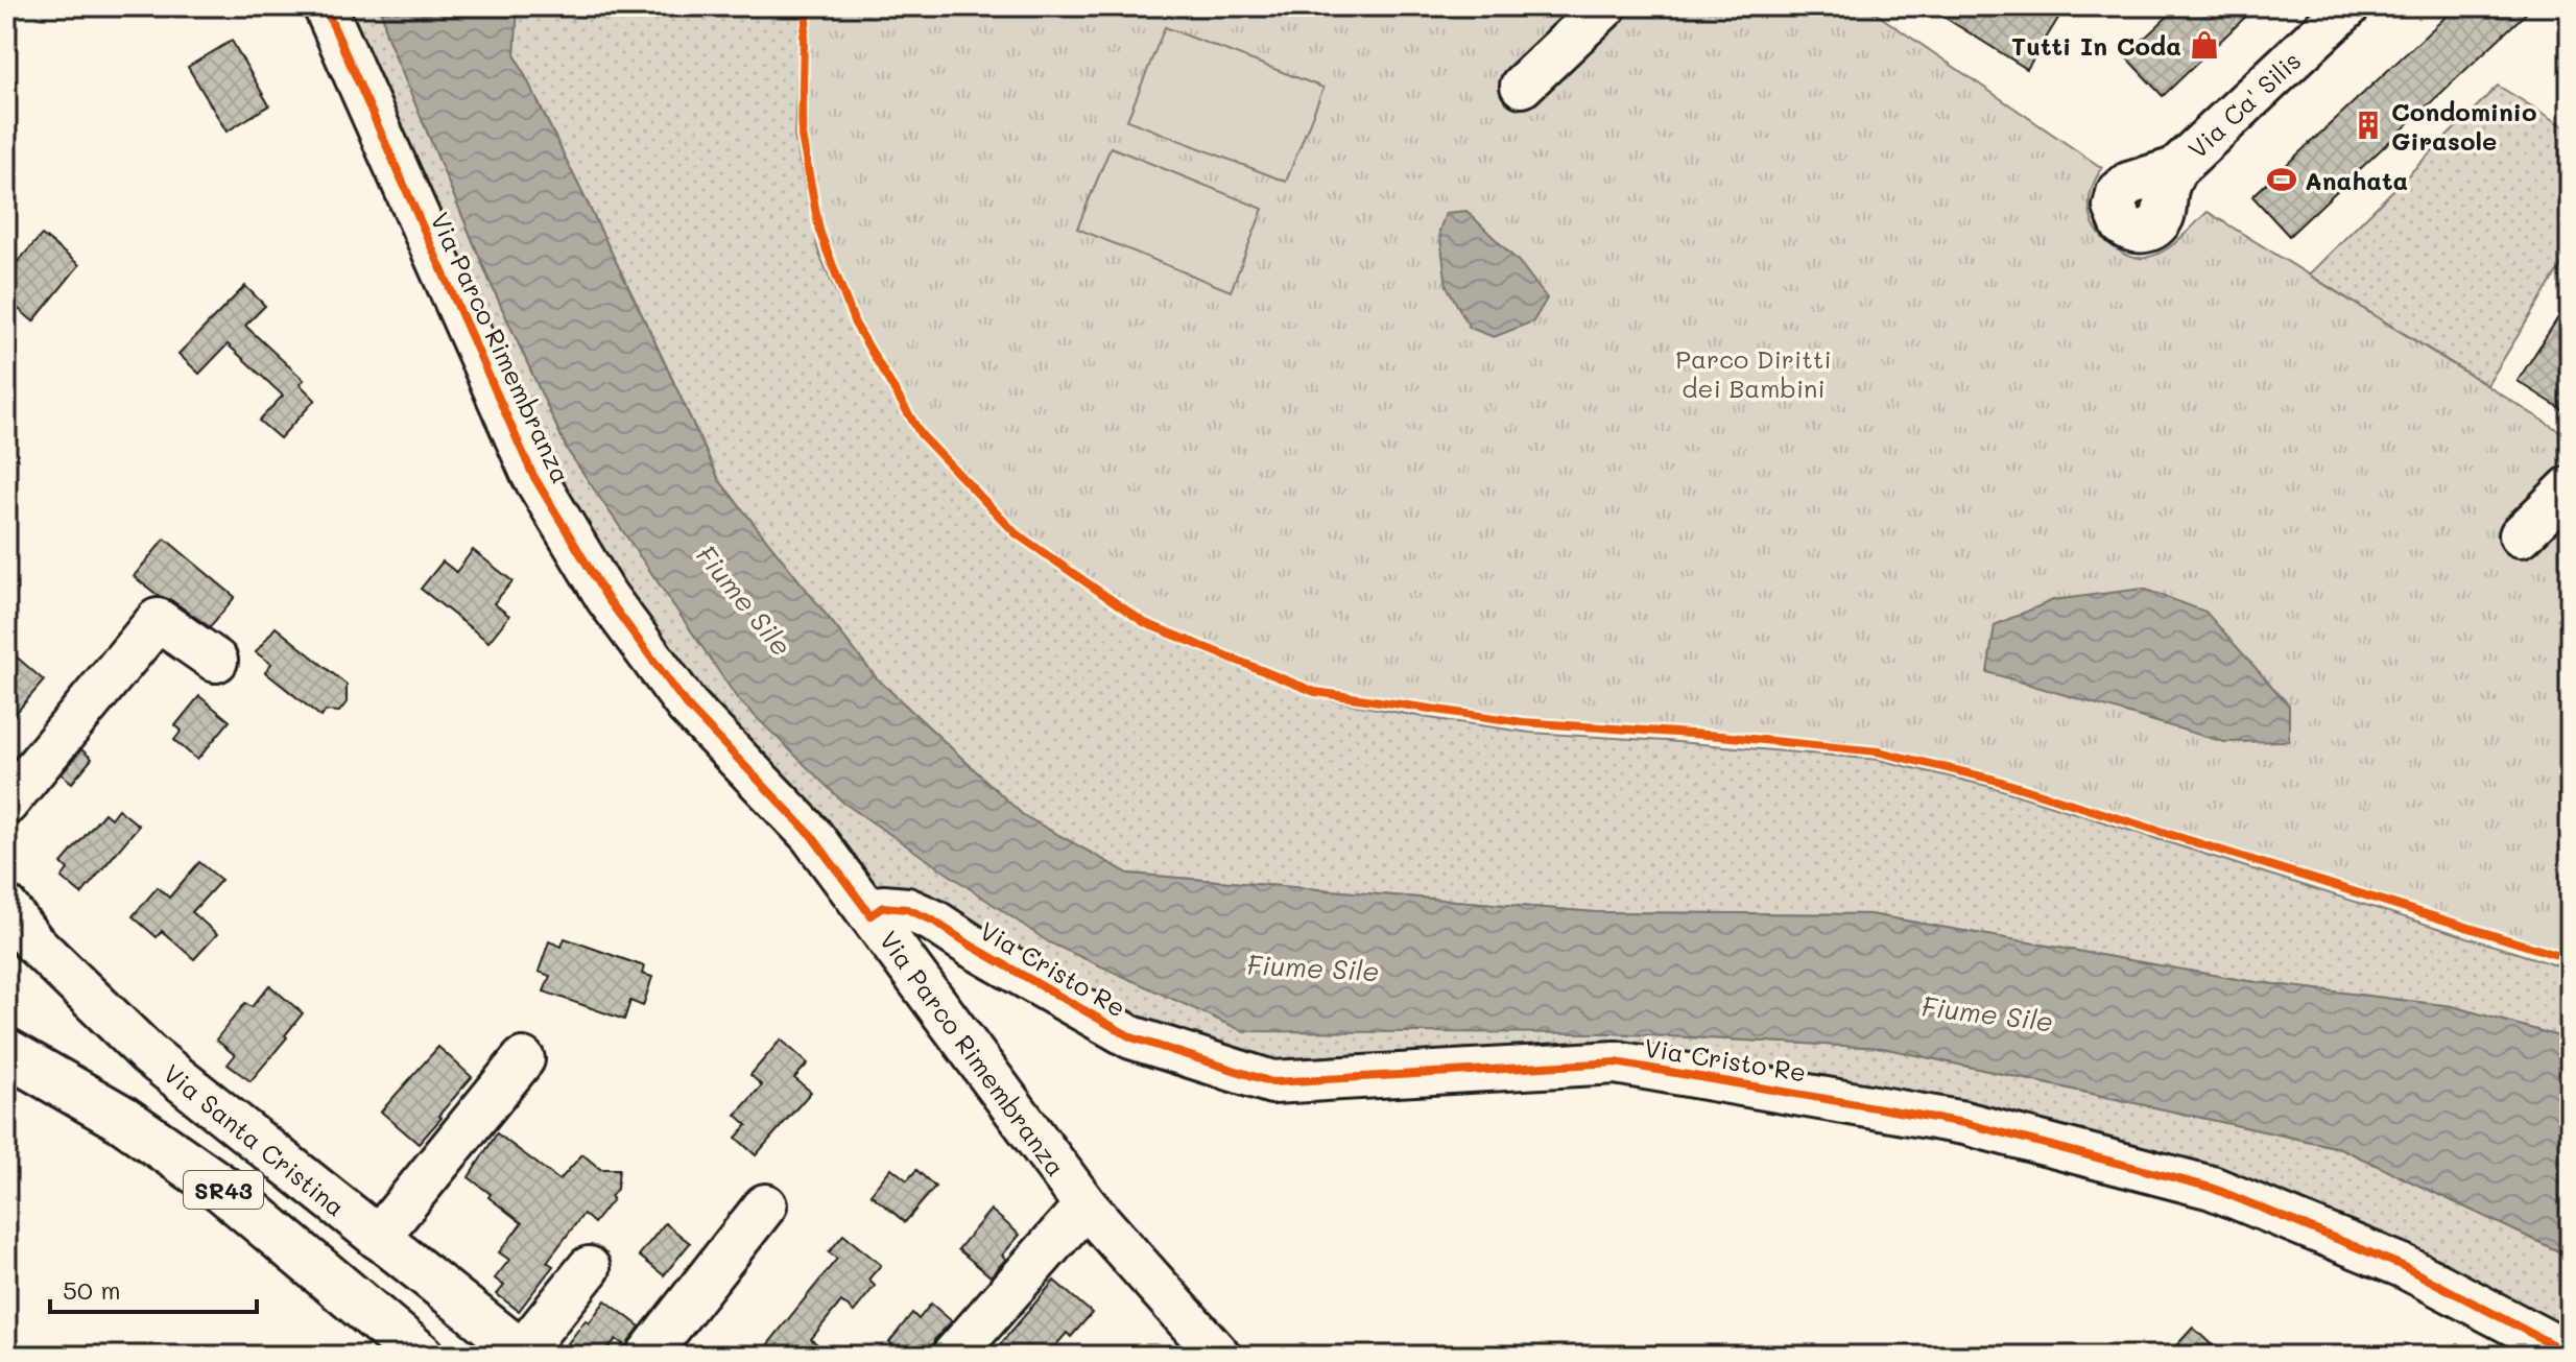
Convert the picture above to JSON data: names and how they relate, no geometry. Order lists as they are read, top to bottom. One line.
{"streets":{"main road":["SR43"],"street":["Via Ca' Silis","Via Parco Rimembranza","Via Cristo Re","Via Santa Cristina"]},"crossings":[["Via Parco Rimembranza","Via Cristo Re"]],"water":["Fiume Sile"],"parks":["Parco Diritti dei Bambini"],"places":{"shop":["Tutti In Coda"],"building":["Condominio Girasole"],"sports":["Anahata"]},"scale_bar":"50 m"}
